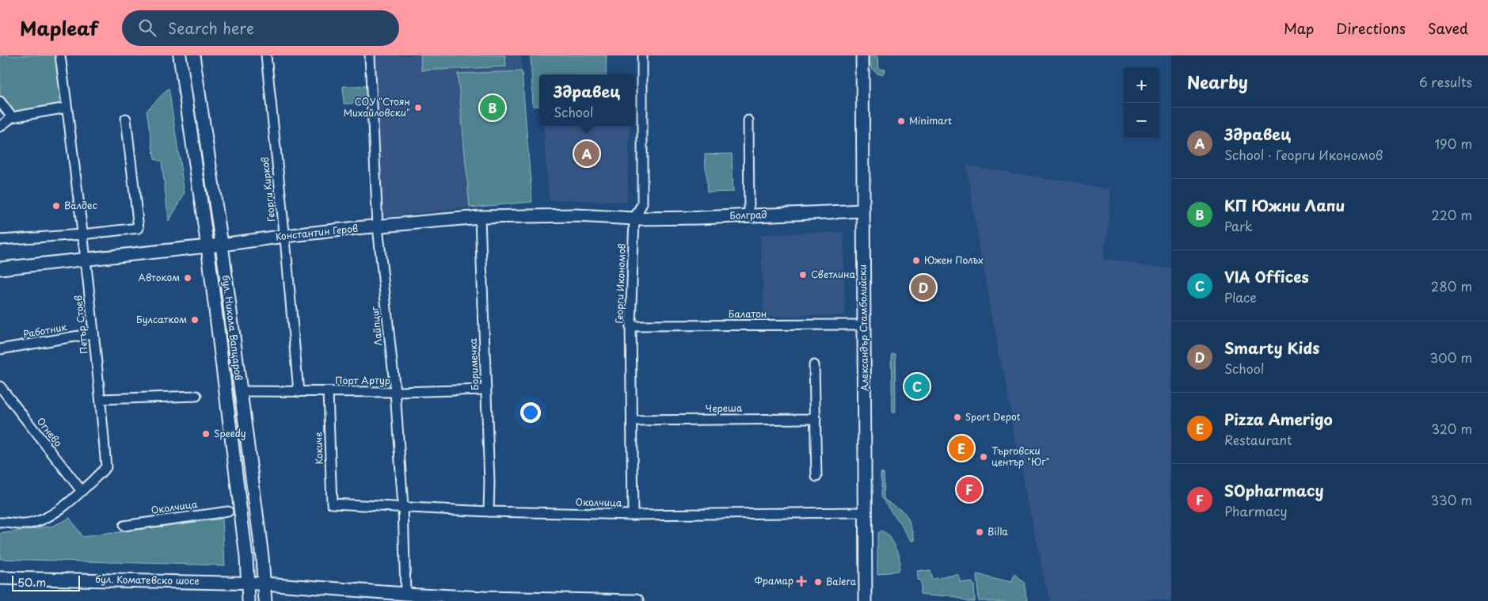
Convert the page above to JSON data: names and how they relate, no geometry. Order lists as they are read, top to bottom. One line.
{"streets":{"street":["Георги Кирков","Болград","Константин Геров","Георги Икономов","Балатон","Петър Стоев","Лайпциг","бул. Никола Вапцаров","Александър Стамболийски","Работник","Боримечка","Порт Артур","Череша","Огнево","Кокиче","Околчица","бул. Коматевско шосе"]},"crossings":[["Георги Кирков","Константин Геров"],["Георги Кирков","Порт Артур"],["Болград","Константин Геров"],["Болград","Георги Икономов"],["Болград","Александър Стамболийски"],["Константин Геров","Георги Икономов"],["Константин Геров","Петър Стоев"],["Константин Геров","Лайпциг"],["Константин Геров","бул. Никола Вапцаров"],["Константин Геров","Боримечка"],["Георги Икономов","Балатон"],["Георги Икономов","Череша"],["Георги Икономов","Околчица"],["Балатон","Александър Стамболийски"],["Петър Стоев","Работник"],["Петър Стоев","Огнево"],["Лайпциг","Порт Артур"],["Лайпциг","Околчица"],["бул. Никола Вапцаров","Порт Артур"],["бул. Никола Вапцаров","бул. Коматевско шосе"],["Александър Стамболийски","Околчица"],["Боримечка","Порт Артур"],["Боримечка","Околчица"],["Порт Артур","Кокиче"],["Кокиче","Околчица"]],"places":{"other":["СОУ \"Стоян Михайловски\"","Minimart","Валдес","Южен Полъх","Светлина","Автоком","Булсатком","Sport Depot","Speedy","Търговски център \"Юг\"","Billa","Balera"],"health":["Фрамар"]},"scale_bar":"50 m","page":{"header":"Mapleaf","search":"Search here","nav":["Map","Directions","Saved"],"heading":["Nearby","6 results"],"map_buttons":["+","−"],"popup":["Здравец","School"],"pins":["B","A","D","C","E","F"],"list":[{"mark":"A","name":"Здравец","note":"School · Георги Икономов","value":"190 m"},{"mark":"B","name":"КП Южни Лапи","note":"Park","value":"220 m"},{"mark":"C","name":"VIA Offices","note":"Place","value":"280 m"},{"mark":"D","name":"Smarty Kids","note":"School","value":"300 m"},{"mark":"E","name":"Pizza Amerigo","note":"Restaurant","value":"320 m"},{"mark":"F","name":"SOpharmacy","note":"Pharmacy","value":"330 m"}],"scale":"50 m"}}
